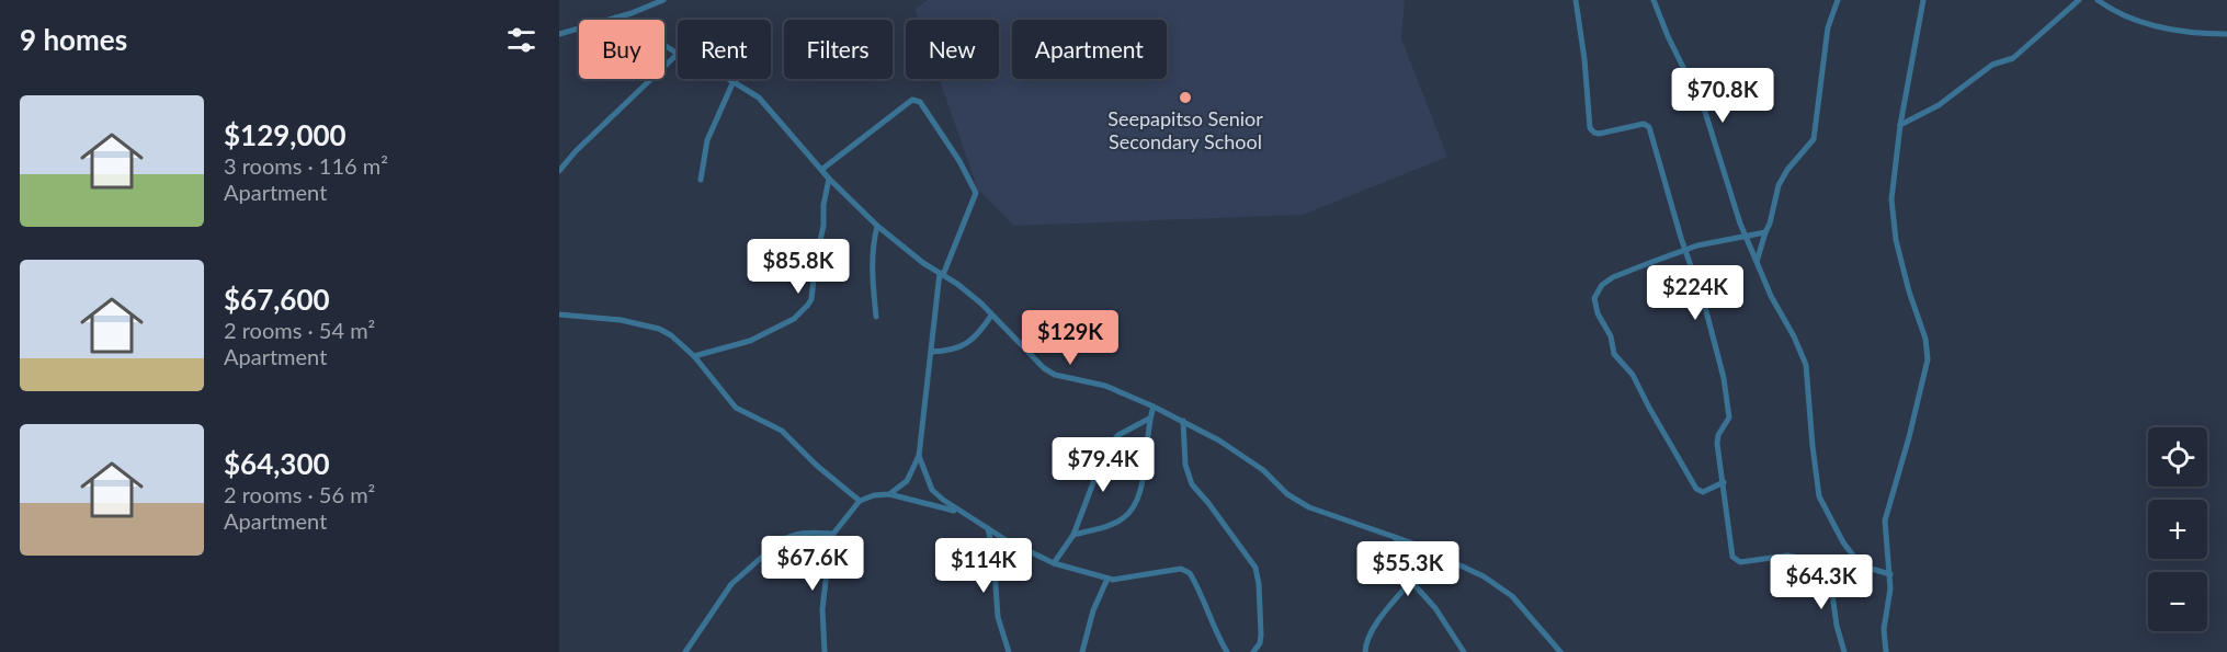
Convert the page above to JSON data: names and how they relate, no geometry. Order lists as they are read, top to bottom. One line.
{"places":["Seepapitso Senior Secondary School"],"page":{"heading":"9 homes","chip":["Buy","Rent","Filters","New","Apartment"],"price":["$70.8K","$85.8K","$224K","$129K","$79.4K","$67.6K","$114K","$55.3K","$64.3K"],"list":[{"name":"$129,000","note":"3 rooms · 116 m² · Apartment"},{"name":"$67,600","note":"2 rooms · 54 m² · Apartment"},{"name":"$64,300","note":"2 rooms · 56 m² · Apartment"}],"map_buttons":["+","−"]}}
